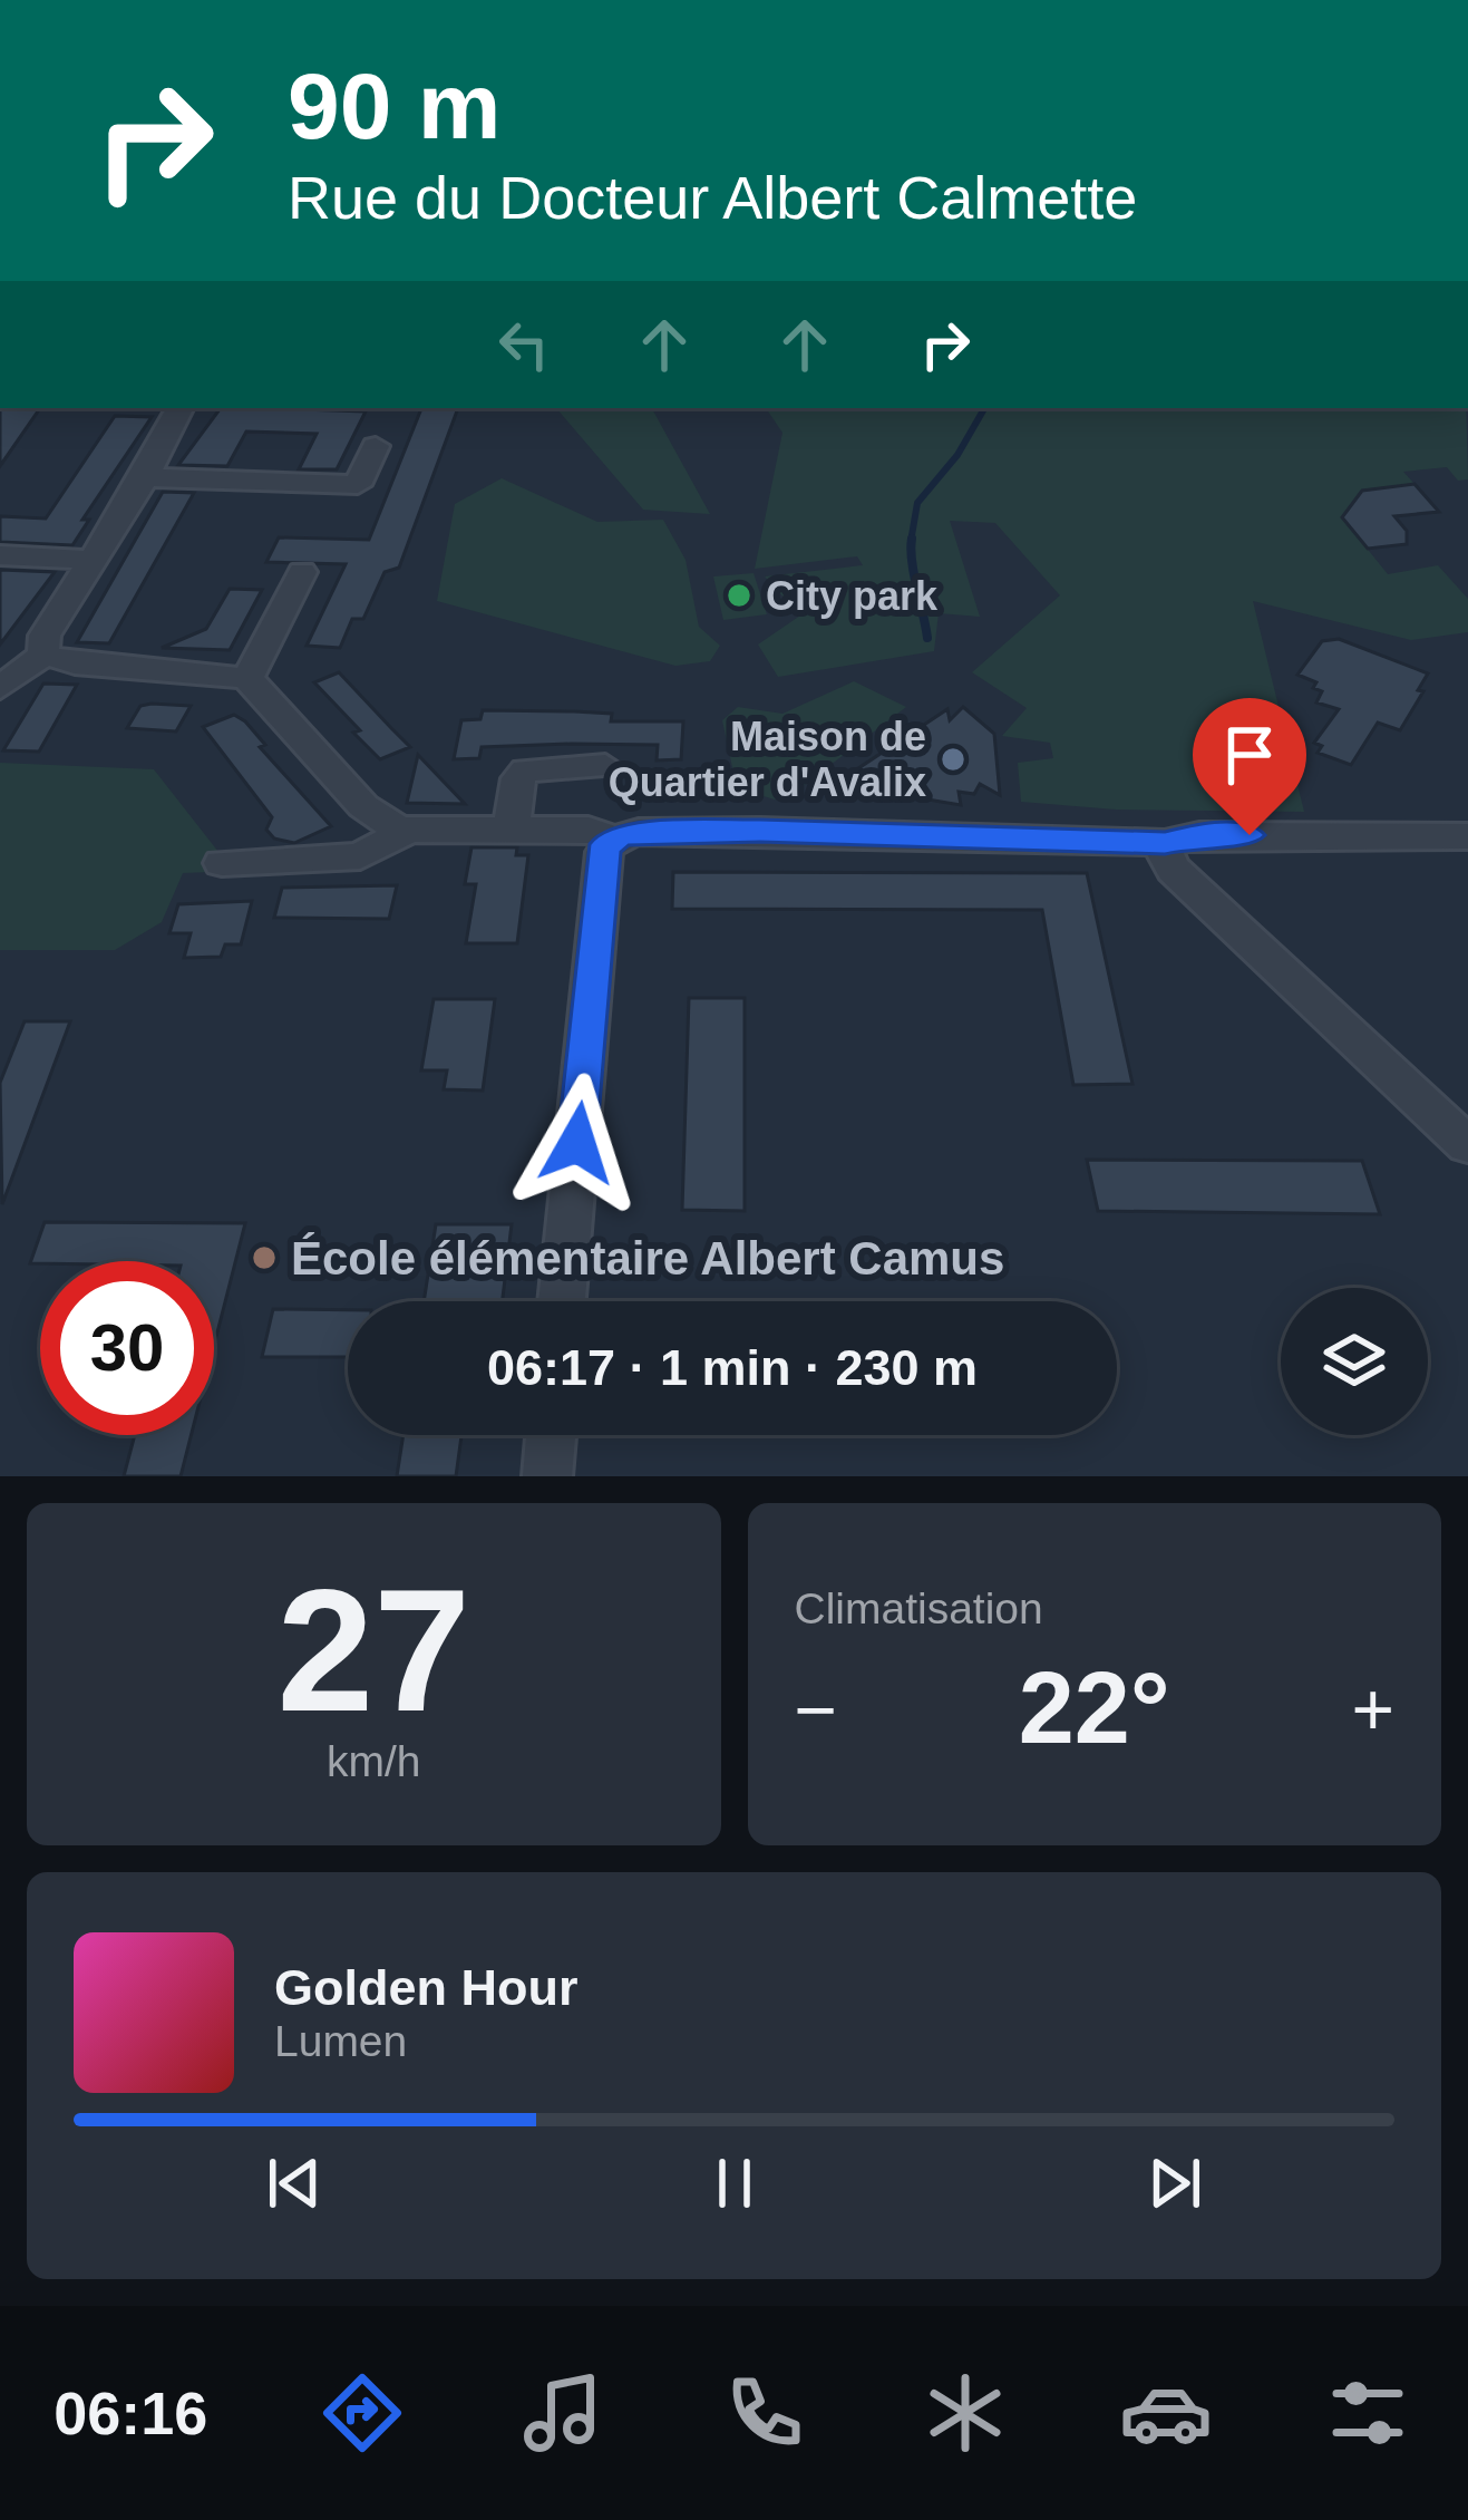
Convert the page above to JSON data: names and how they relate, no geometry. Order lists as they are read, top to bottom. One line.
{"places":["City park","Maison de Quartier d'Avalix","École élémentaire Albert Camus"],"page":{"turn":["90 m","Rue du Docteur Albert Calmette"],"limit":"30","trip":"06:17 · 1 min · 230 m","tile":[["27","km/h"],"Climatisation"],"heat":["−","22°","+"],"song":["Golden Hour","Lumen"],"tabs":"06:16"}}
